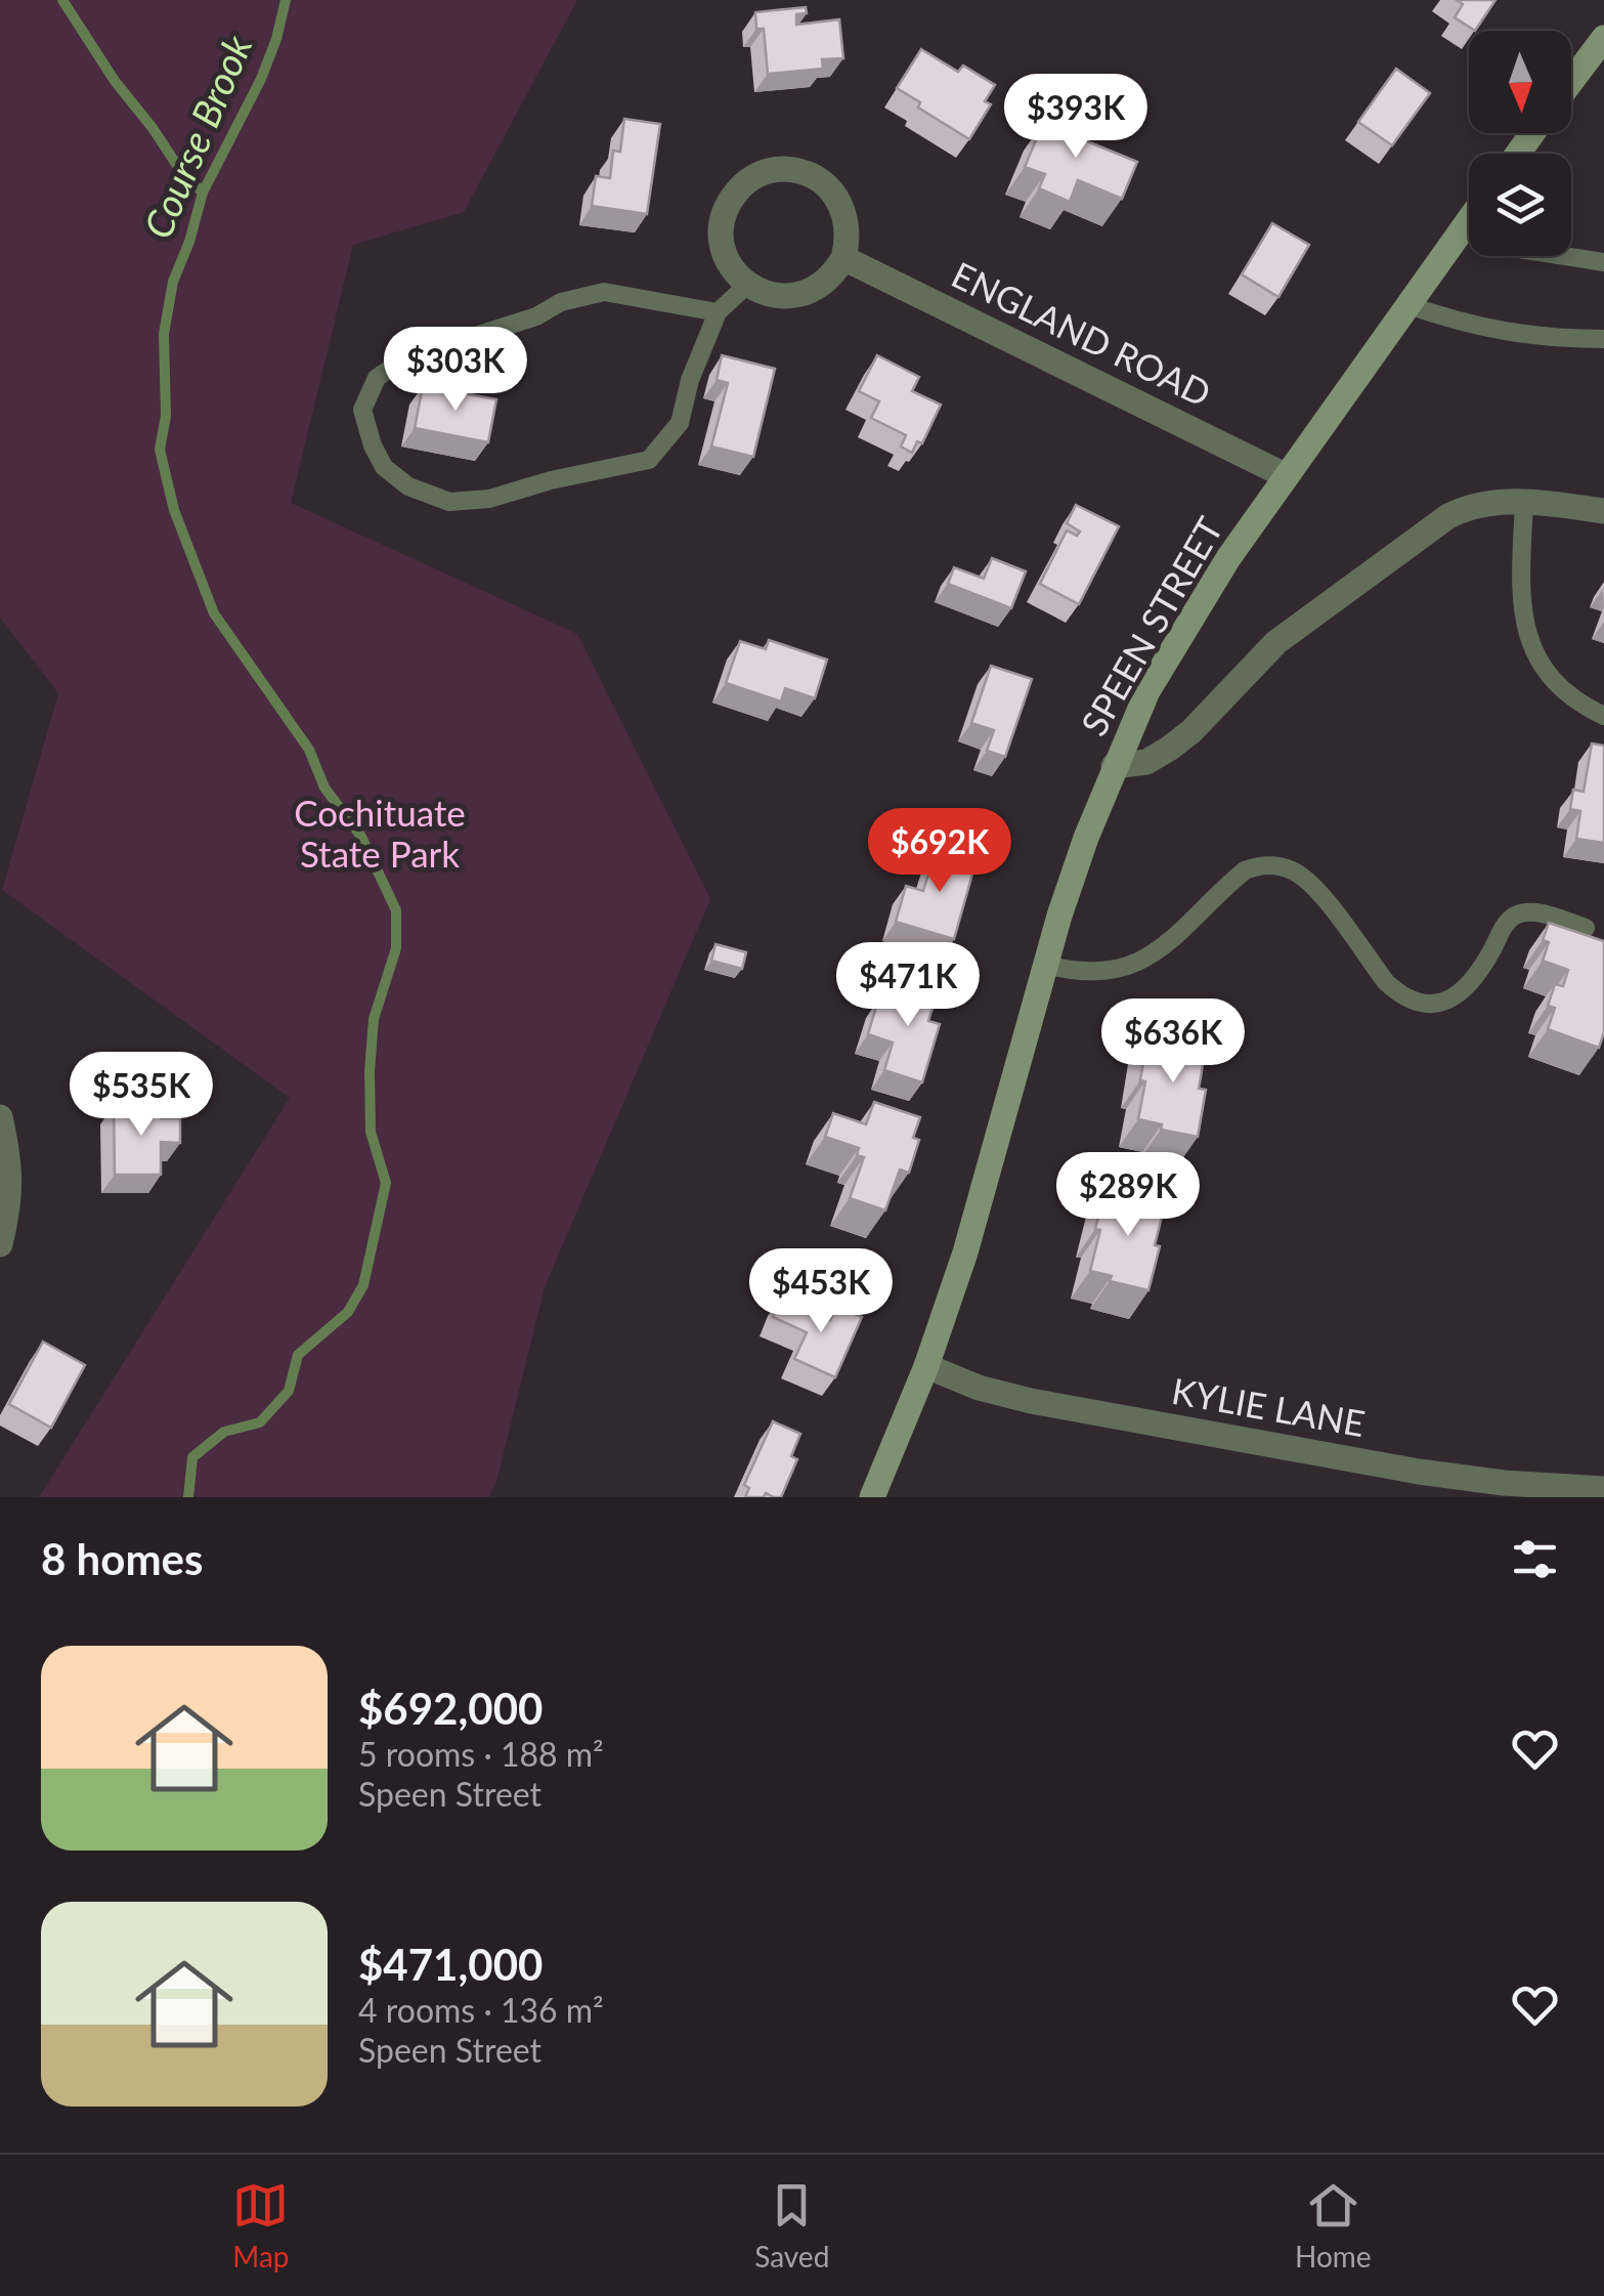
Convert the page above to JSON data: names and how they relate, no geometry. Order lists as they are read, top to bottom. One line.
{"streets":{"street":["ENGLAND ROAD","SPEEN STREET","KYLIE LANE"]},"crossings":[["ENGLAND ROAD","SPEEN STREET"],["SPEEN STREET","KYLIE LANE"]],"water":["Course Brook"],"parks":["Cochituate State Park"],"north":"bottom","page":{"price":["$393K","$303K","$692K","$471K","$636K","$535K","$289K","$453K"],"heading":"8 homes","list":[{"name":"$692,000","note":"5 rooms · 188 m² · Speen Street"},{"name":"$471,000","note":"4 rooms · 136 m² · Speen Street"}],"tabs":["Map","Saved","Home"]}}
